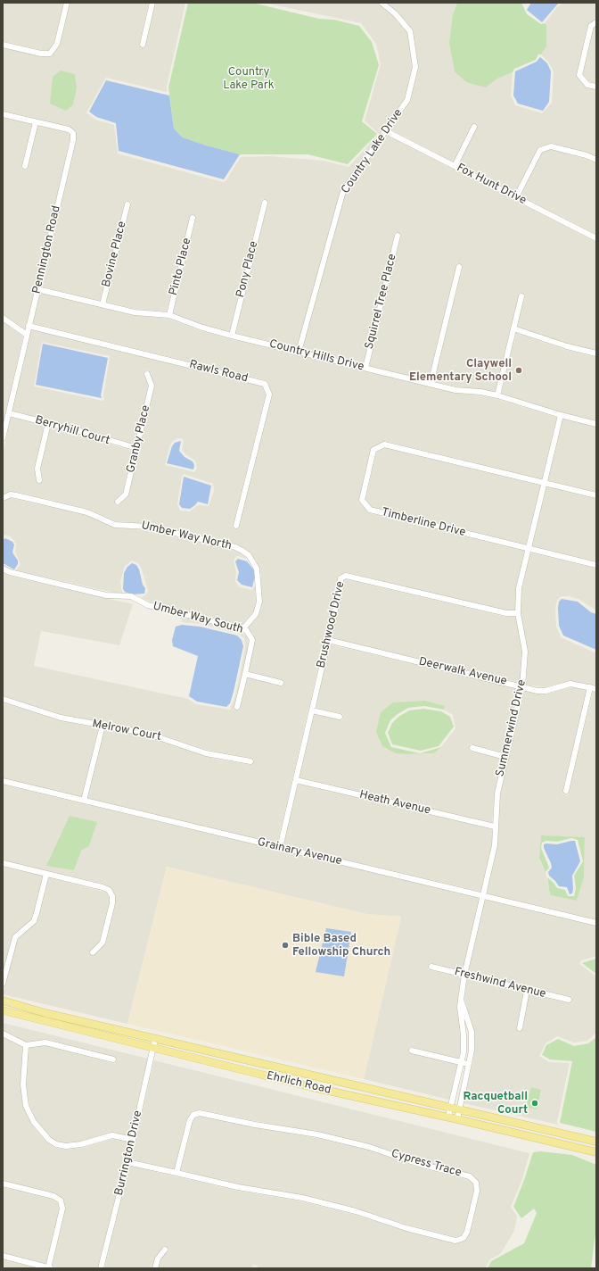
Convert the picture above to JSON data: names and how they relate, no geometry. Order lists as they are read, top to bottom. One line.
{"streets":{"main road":["Ehrlich Road"],"street":["Country Lake Drive","Fox Hunt Drive","Pennington Road","Bovine Place","Pinto Place","Pony Place","Squirrel Tree Place","Country Hills Drive","Rawls Road","Berryhill Court","Granby Place","Timberline Drive","Umber Way North","Umber Way South","Brushwood Drive","Deerwalk Avenue","Summerwind Drive","Melrow Court","Heath Avenue","Grainary Avenue","Freshwind Avenue","Burrington Drive","Cypress Trace"]},"crossings":[["Country Lake Drive","Fox Hunt Drive"],["Country Lake Drive","Country Hills Drive"],["Pennington Road","Country Hills Drive"],["Pennington Road","Rawls Road"],["Pennington Road","Berryhill Court"],["Bovine Place","Country Hills Drive"],["Pinto Place","Country Hills Drive"],["Pony Place","Country Hills Drive"],["Squirrel Tree Place","Country Hills Drive"],["Country Hills Drive","Summerwind Drive"],["Berryhill Court","Granby Place"],["Timberline Drive","Summerwind Drive"],["Umber Way North","Umber Way South"],["Brushwood Drive","Deerwalk Avenue"],["Brushwood Drive","Summerwind Drive"],["Brushwood Drive","Heath Avenue"],["Brushwood Drive","Grainary Avenue"],["Deerwalk Avenue","Summerwind Drive"],["Summerwind Drive","Heath Avenue"],["Summerwind Drive","Grainary Avenue"],["Summerwind Drive","Freshwind Avenue"],["Summerwind Drive","Ehrlich Road"],["Ehrlich Road","Burrington Drive"],["Burrington Drive","Cypress Trace"]],"parks":["Country Lake Park"],"places":["Claywell Elementary School","Bible Based Fellowship Church","Racquetball Court"]}
